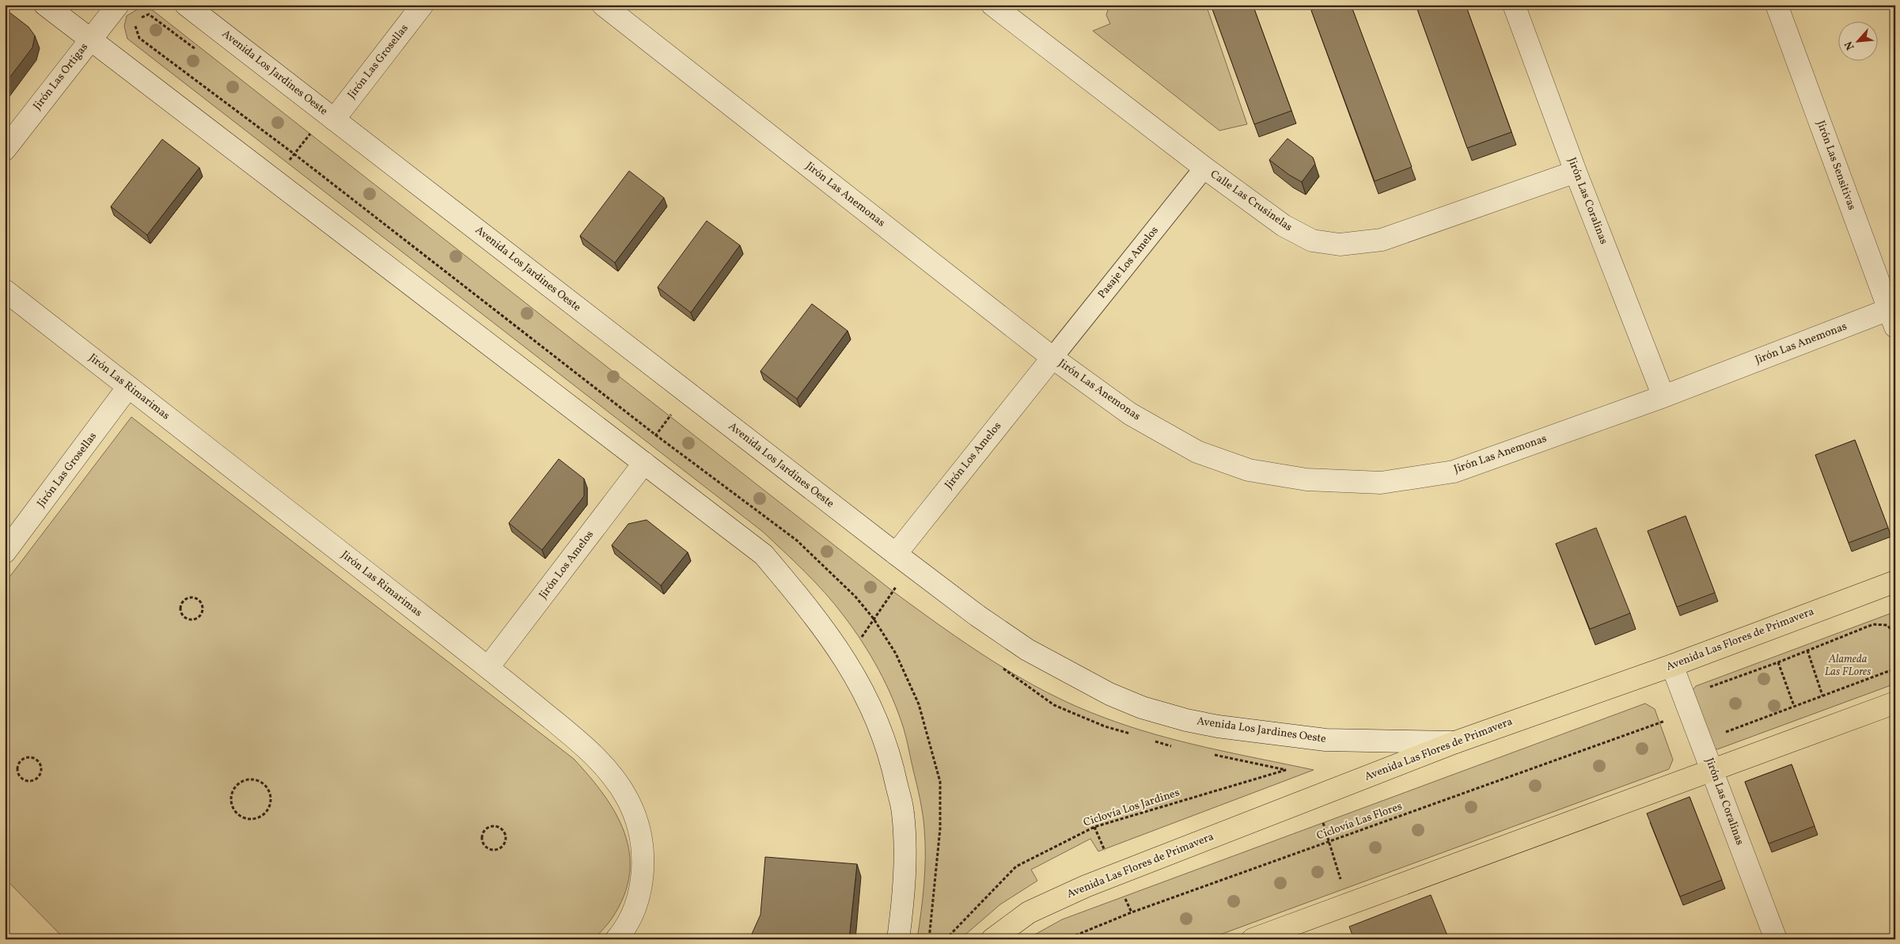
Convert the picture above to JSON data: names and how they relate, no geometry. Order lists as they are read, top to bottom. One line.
{"streets":{"main road":["Avenida Las Flores de Primavera"],"street":["Jirón Las Grosellas","Avenida Los Jardines Oeste","Jirón Las Ortigas","Jirón Las Sensitivas","Jirón Las Anemonas","Calle Las Crusinelas","Jirón Las Coralinas","Pasaje Los Amelos","Jirón Las Rimarimas","Jirón Los Amelos"],"path":["Ciclovía Los Jardines","Ciclovía Las Flores"]},"crossings":[["Jirón Las Grosellas","Avenida Los Jardines Oeste"],["Jirón Las Grosellas","Jirón Las Rimarimas"],["Avenida Los Jardines Oeste","Jirón Los Amelos"],["Avenida Los Jardines Oeste","Avenida Las Flores de Primavera"],["Jirón Las Sensitivas","Jirón Las Anemonas"],["Jirón Las Anemonas","Jirón Las Coralinas"],["Jirón Las Anemonas","Pasaje Los Amelos"],["Jirón Las Anemonas","Jirón Los Amelos"],["Calle Las Crusinelas","Jirón Las Coralinas"],["Calle Las Crusinelas","Pasaje Los Amelos"],["Jirón Las Coralinas","Avenida Las Flores de Primavera"],["Pasaje Los Amelos","Jirón Los Amelos"],["Jirón Las Rimarimas","Jirón Los Amelos"]],"parks":["Alameda Las FLores"],"north":"bottom left"}
